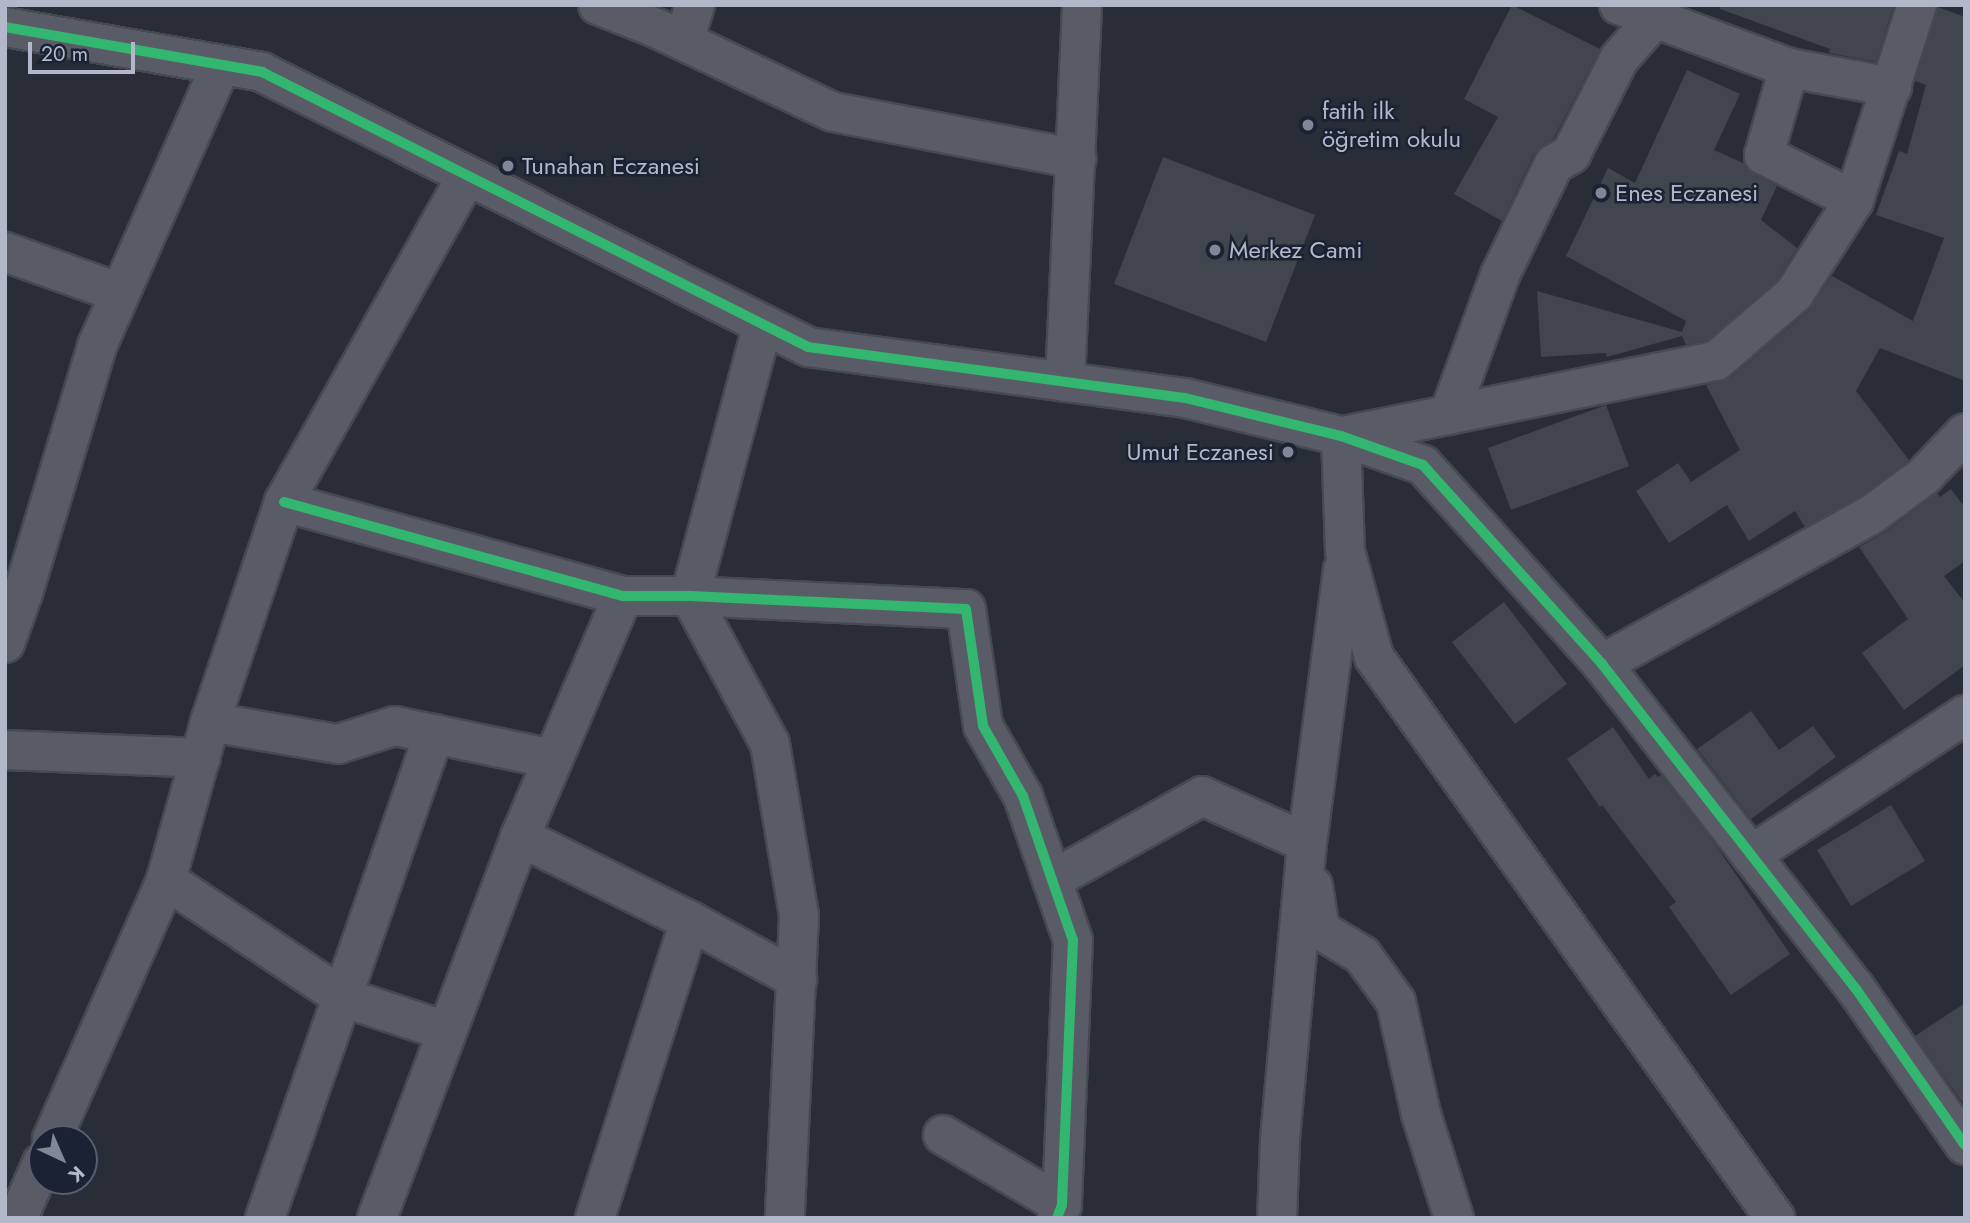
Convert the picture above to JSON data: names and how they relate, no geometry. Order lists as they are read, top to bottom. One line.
{"places":["fatih ilk öğretim okulu","Tunahan Eczanesi","Enes Eczanesi","Merkez Cami","Umut Eczanesi"],"scale_bar":"20 m","north":"bottom right"}
